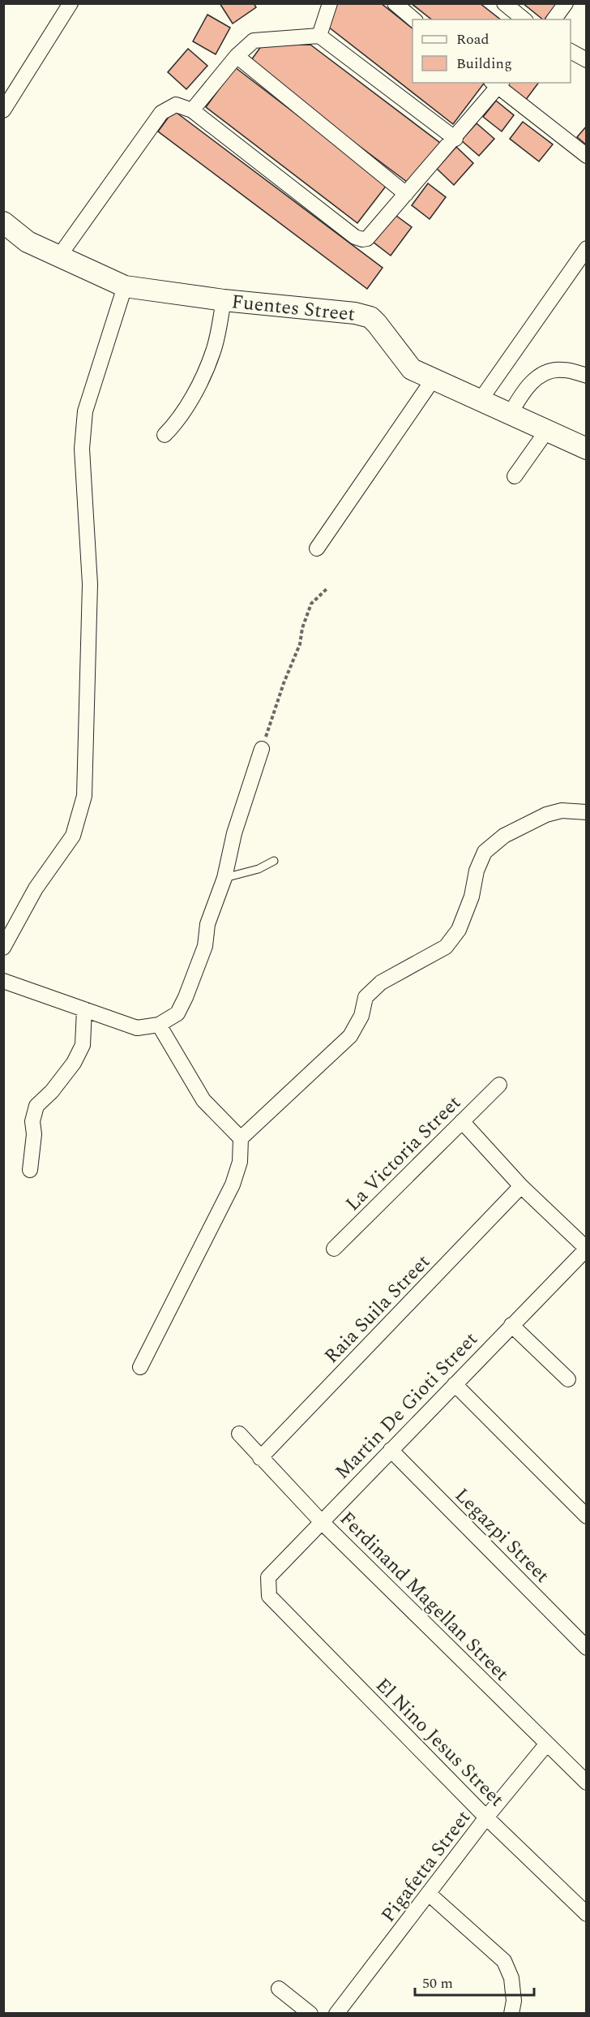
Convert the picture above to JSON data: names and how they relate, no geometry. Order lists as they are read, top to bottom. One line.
{"streets":{"street":["Fuentes Street","La Victoria Street","Raia Suila Street","Martin De Gioti Street","Legazpi Street","Ferdinand Magellan Street","El Nino Jesus Street","Pigafetta Street"]},"crossings":[["Raia Suila Street","Ferdinand Magellan Street"],["Martin De Gioti Street","Legazpi Street"],["Martin De Gioti Street","Ferdinand Magellan Street"],["Martin De Gioti Street","El Nino Jesus Street"],["Ferdinand Magellan Street","Pigafetta Street"],["El Nino Jesus Street","Pigafetta Street"]],"legend":["Road","Building"],"scale_bar":"50 m"}
